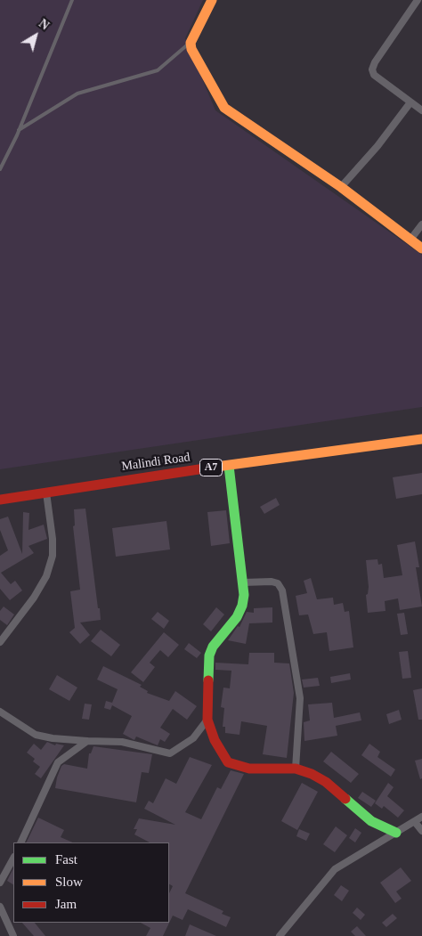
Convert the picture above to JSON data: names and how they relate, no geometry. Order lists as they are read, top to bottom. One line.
{"streets":{"main road":["Malindi Road","A7"]},"legend":["Fast","Slow","Jam"],"north":"top right"}
